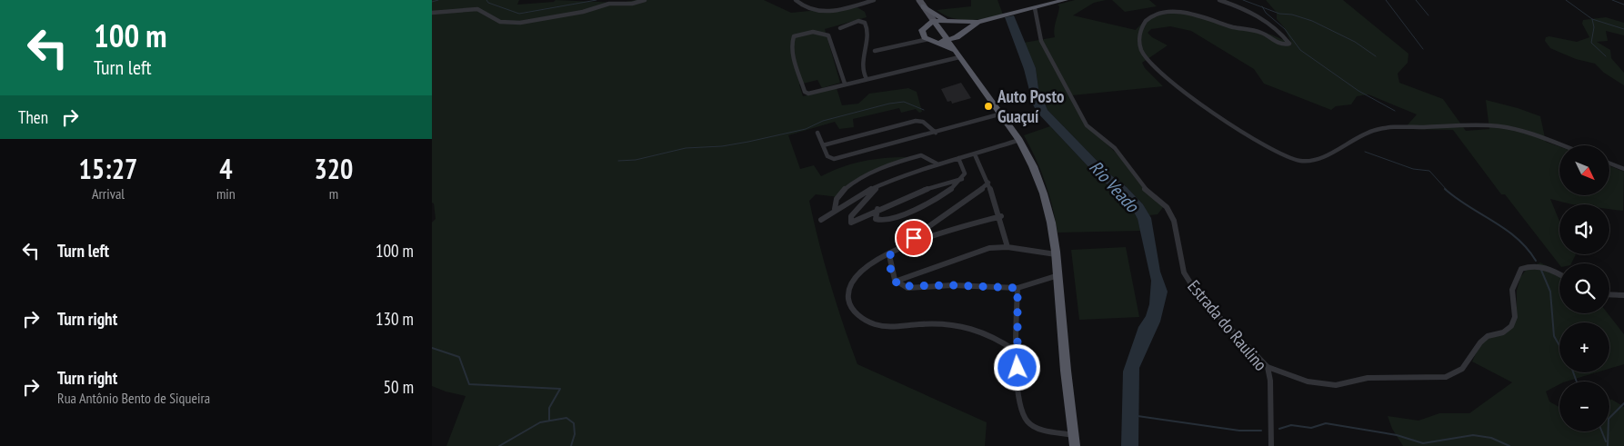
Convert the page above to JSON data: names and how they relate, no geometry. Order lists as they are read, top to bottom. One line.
{"streets":{"street":["Estrada do Raulino"]},"water":["Rio Veado"],"places":["Auto Posto Guaçuí"],"north":"bottom right","page":{"turn":["100 m","Turn left"],"then":"Then","eta":["15:27","Arrival","4","min","320","m"],"map_buttons":["+","−"],"list":[{"name":"Turn left","value":"100 m"},{"name":"Turn right","value":"130 m"},{"name":"Turn right","note":"Rua Antônio Bento de Siqueira","value":"50 m"}]}}
